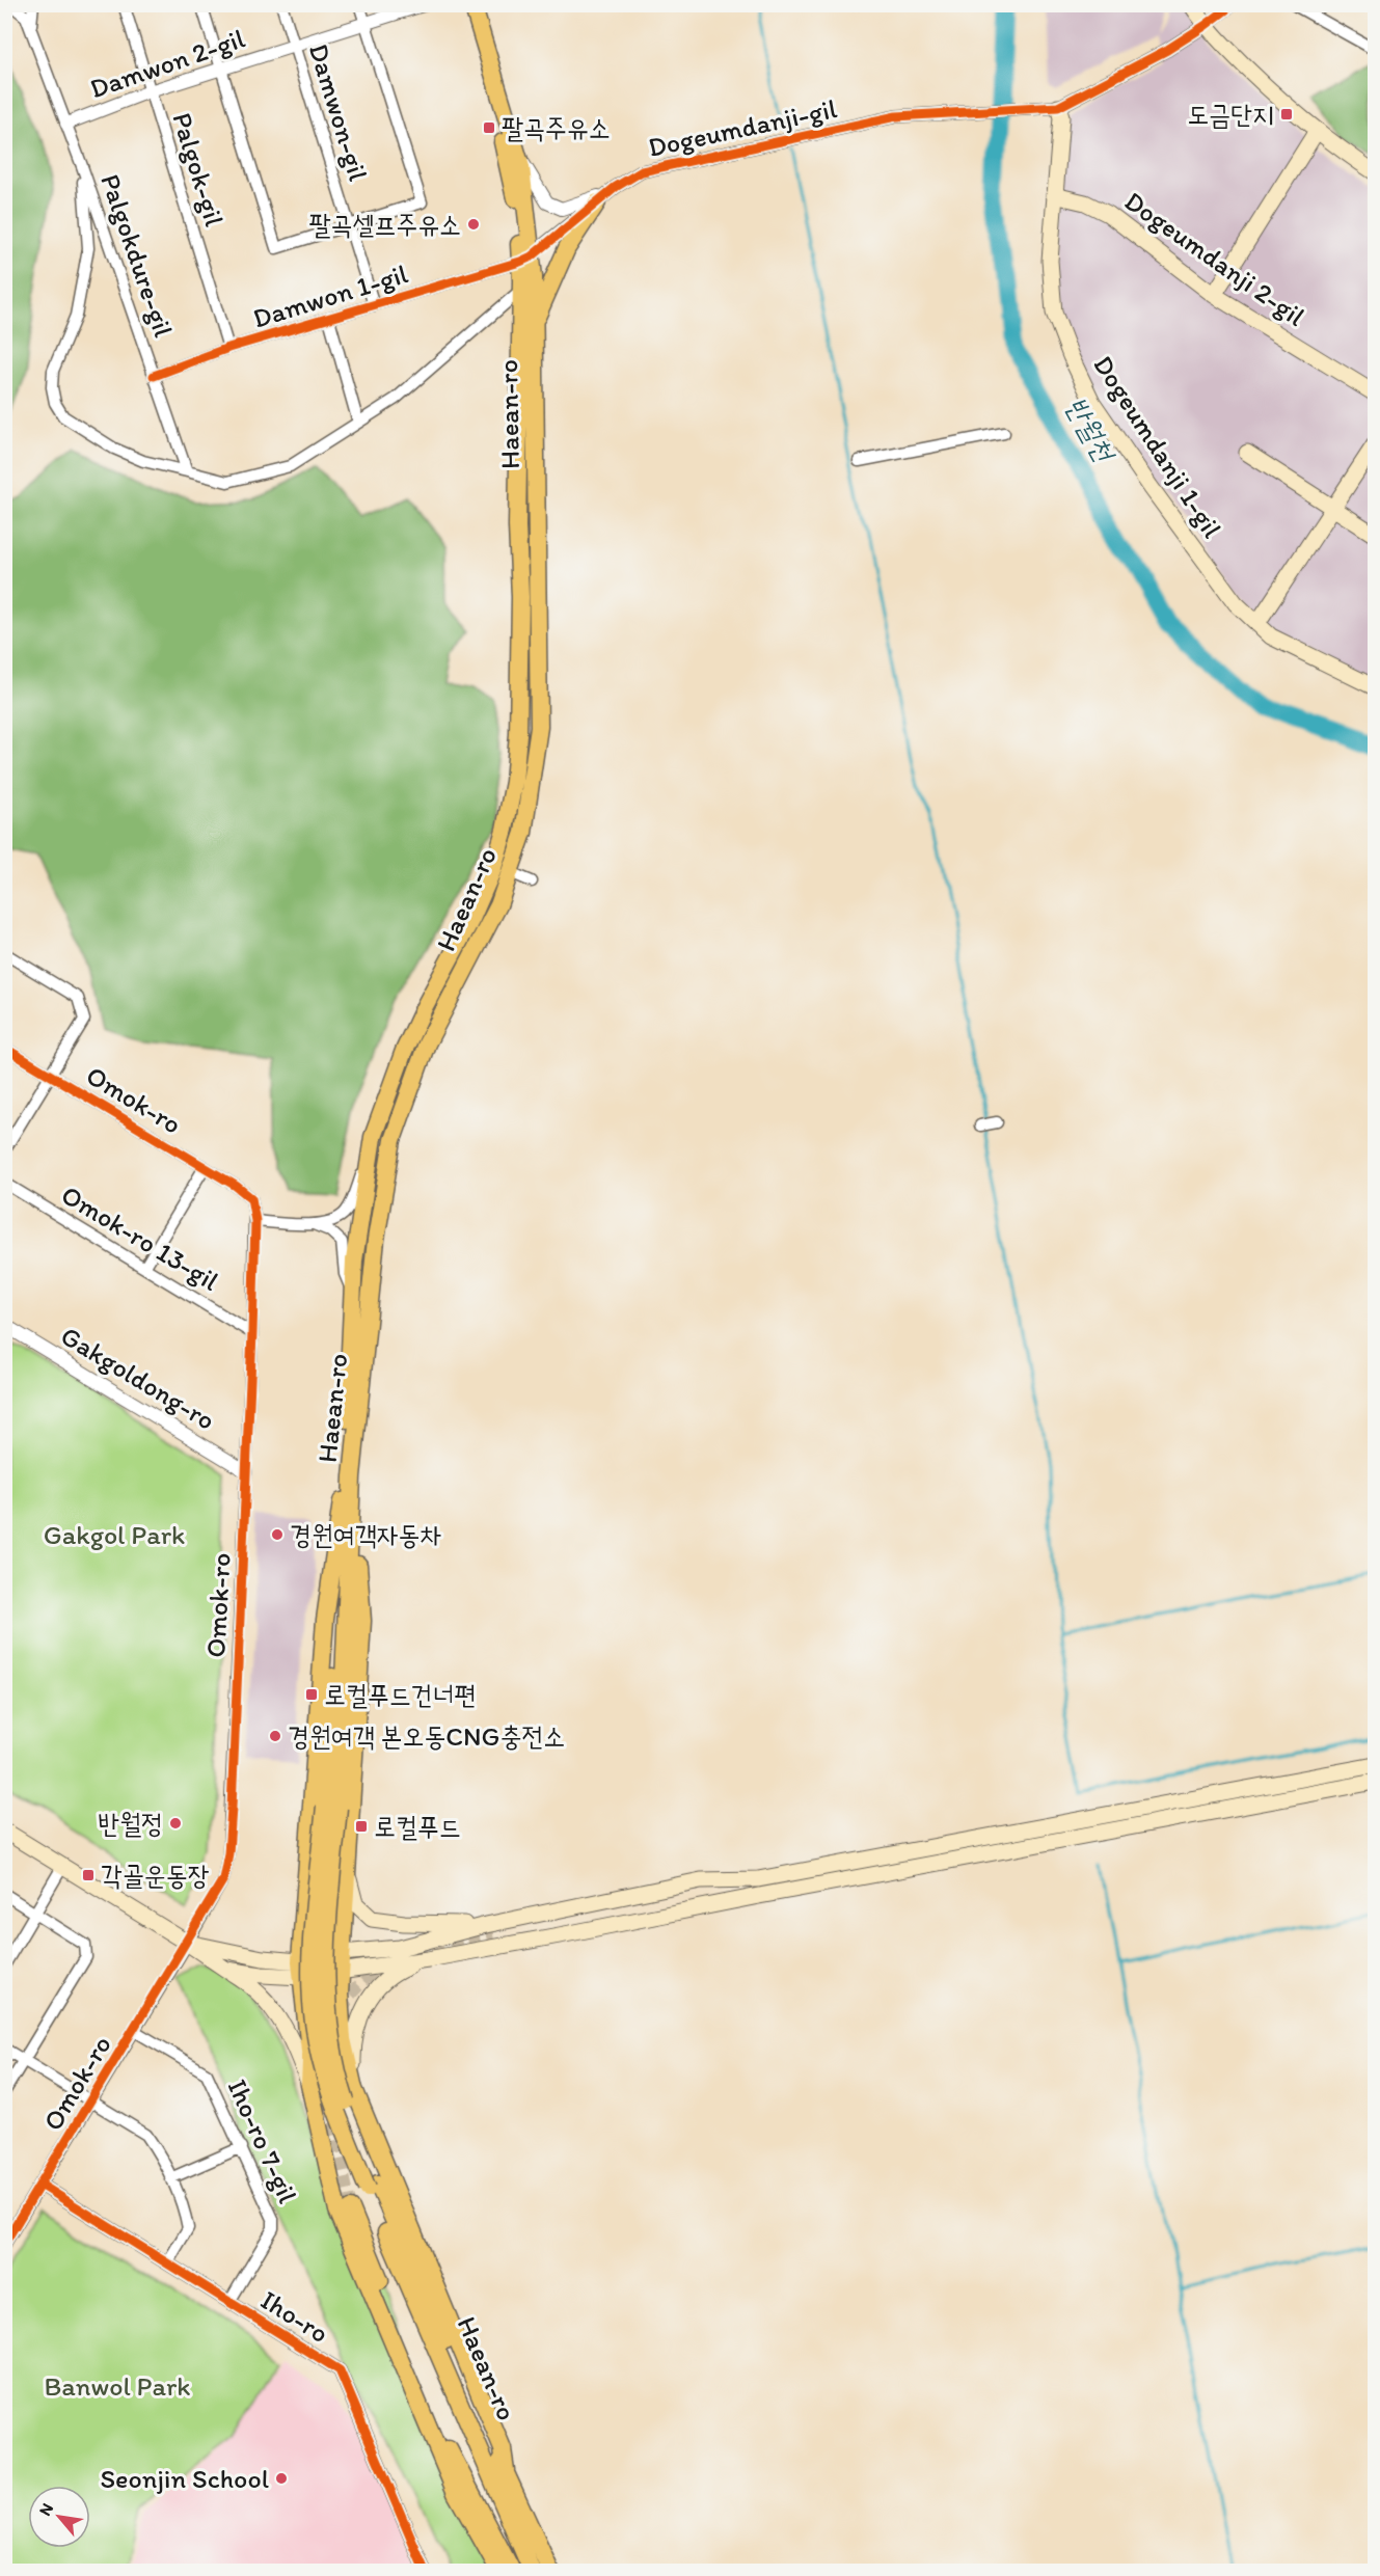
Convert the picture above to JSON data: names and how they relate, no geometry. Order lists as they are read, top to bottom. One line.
{"streets":{"main road":["Dogeumdanji 2-gil","Haean-ro","Dogeumdanji 1-gil"],"street":["Damwon 2-gil","Damwon-gil","Dogeumdanji-gil","Palgok-gil","Palgokdure-gil","Damwon 1-gil","Omok-ro","Omok-ro 13-gil","Gakgoldong-ro","Iho-ro 7-gil","Iho-ro"]},"crossings":[["Damwon 2-gil","Damwon-gil"],["Damwon 2-gil","Palgok-gil"],["Damwon 2-gil","Palgokdure-gil"],["Damwon-gil","Damwon 1-gil"],["Dogeumdanji-gil","Damwon 1-gil"],["Dogeumdanji-gil","Haean-ro"],["Dogeumdanji-gil","Dogeumdanji 1-gil"],["Palgok-gil","Damwon 1-gil"],["Palgokdure-gil","Damwon 1-gil"],["Dogeumdanji 2-gil","Dogeumdanji 1-gil"],["Damwon 1-gil","Haean-ro"],["Omok-ro","Omok-ro 13-gil"],["Omok-ro","Gakgoldong-ro"],["Omok-ro","Iho-ro 7-gil"],["Omok-ro","Iho-ro"],["Iho-ro 7-gil","Iho-ro"]],"water":["반월천"],"parks":["Gakgol Park","Banwol Park"],"places":{"transit":["도금단지","팔곡주유소","로컬푸드건너편","로컬푸드","각골운동장"],"other":["팔곡셀프주유소","경원여객자동차","경원여객 본오동CNG충전소","반월정","Seonjin School"]},"north":"top left"}
